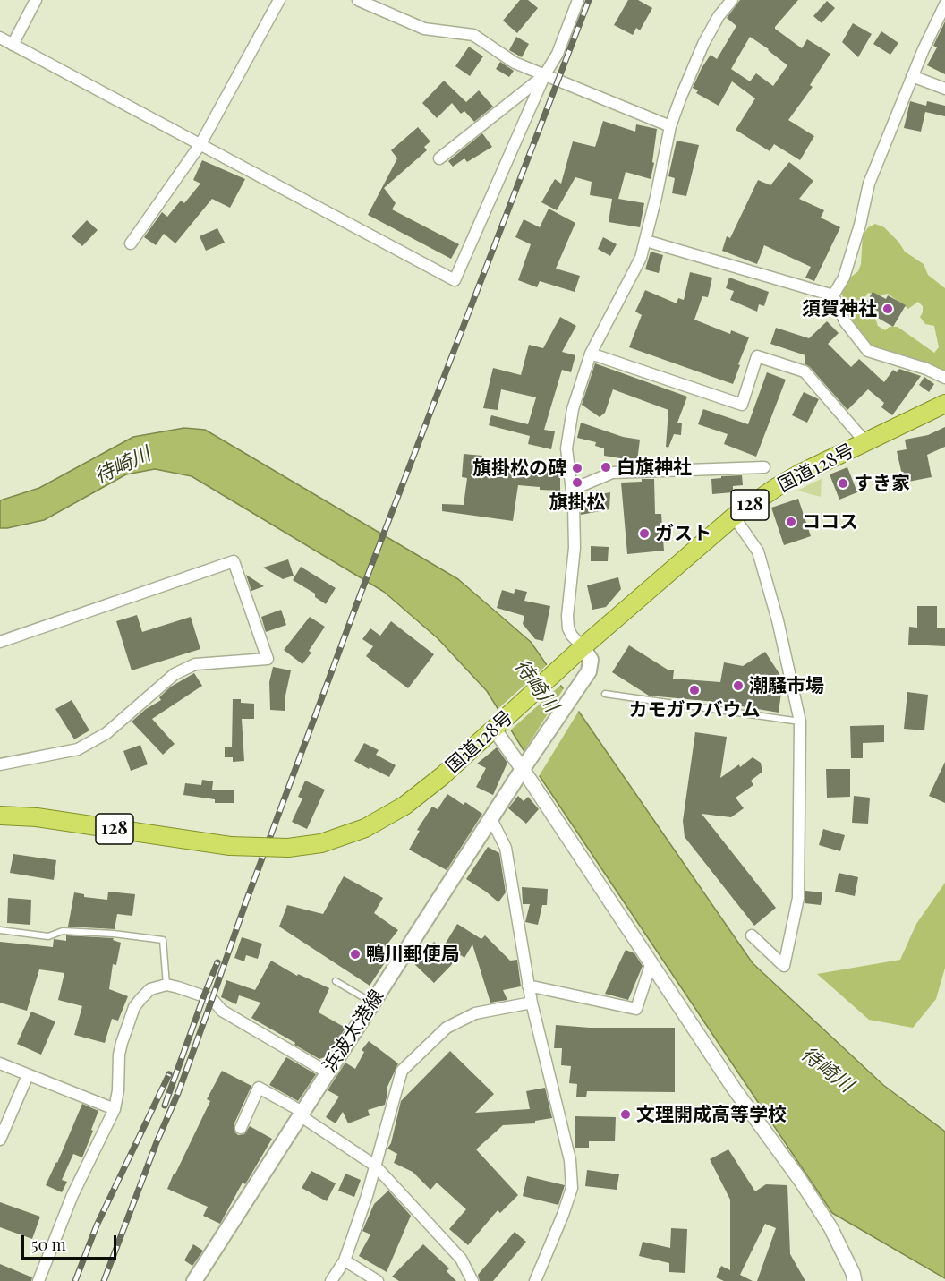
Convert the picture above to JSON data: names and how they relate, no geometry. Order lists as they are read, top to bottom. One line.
{"streets":{"highway":["国道128号","128"],"main road":["浜波太港線"]},"crossings":[["国道128号","浜波太港線"]],"water":["待崎川"],"places":["須賀神社","白旗神社","旗掛松の碑","旗掛松","すき家","ココス","ガスト","潮騒市場","カモガワバウム","鴨川郵便局","文理開成高等学校"],"scale_bar":"50 m"}
